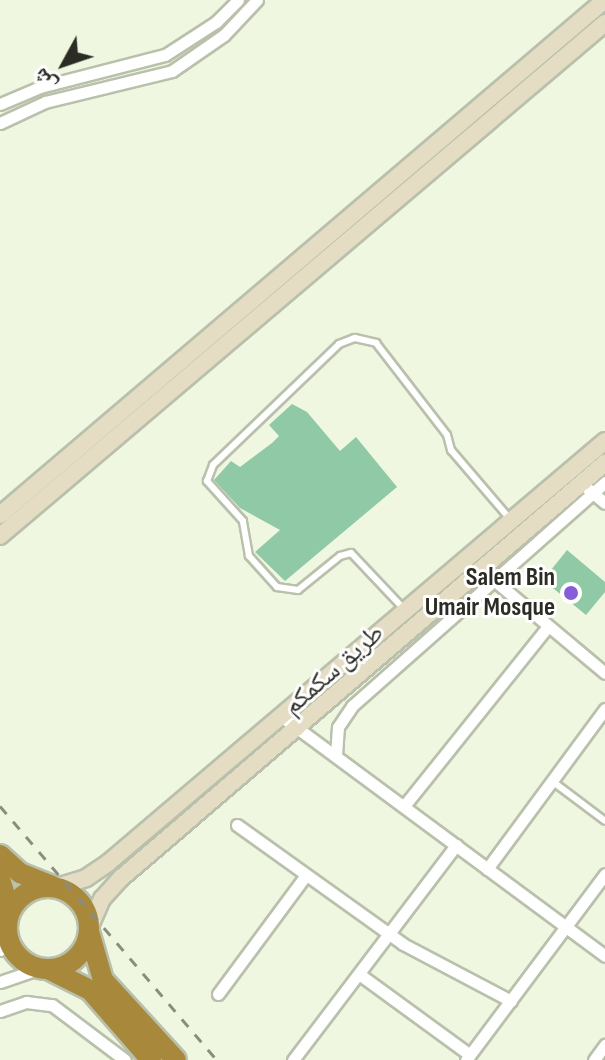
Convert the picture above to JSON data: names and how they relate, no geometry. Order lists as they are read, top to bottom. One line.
{"streets":{"street":["طريق سكمكم"]},"places":["Salem Bin Umair Mosque"],"north":"bottom left"}
